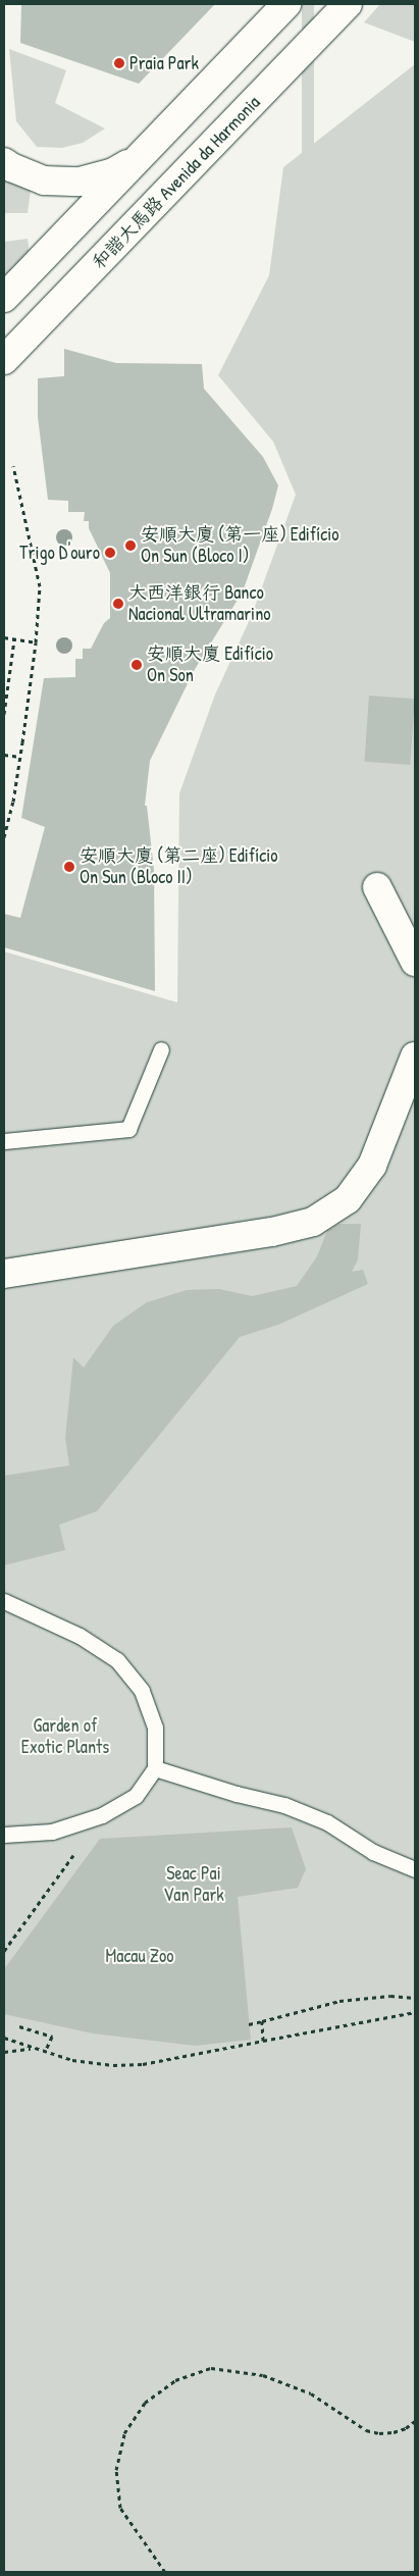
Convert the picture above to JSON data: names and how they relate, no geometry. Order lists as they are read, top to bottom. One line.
{"streets":{"street":["和諧大馬路 Avenida da Harmonia"]},"parks":["Garden of Exotic Plants","Seac Pai Van Park","Macau Zoo"],"places":["Praia Park","安順大廈 (第一座) Edifício On Sun (Bloco I)","Trigo D'ouro","大西洋銀行 Banco Nacional Ultramarino","安順大廈 Edifício On Son","安順大廈 (第二座) Edifício On Sun (Bloco II)"]}
